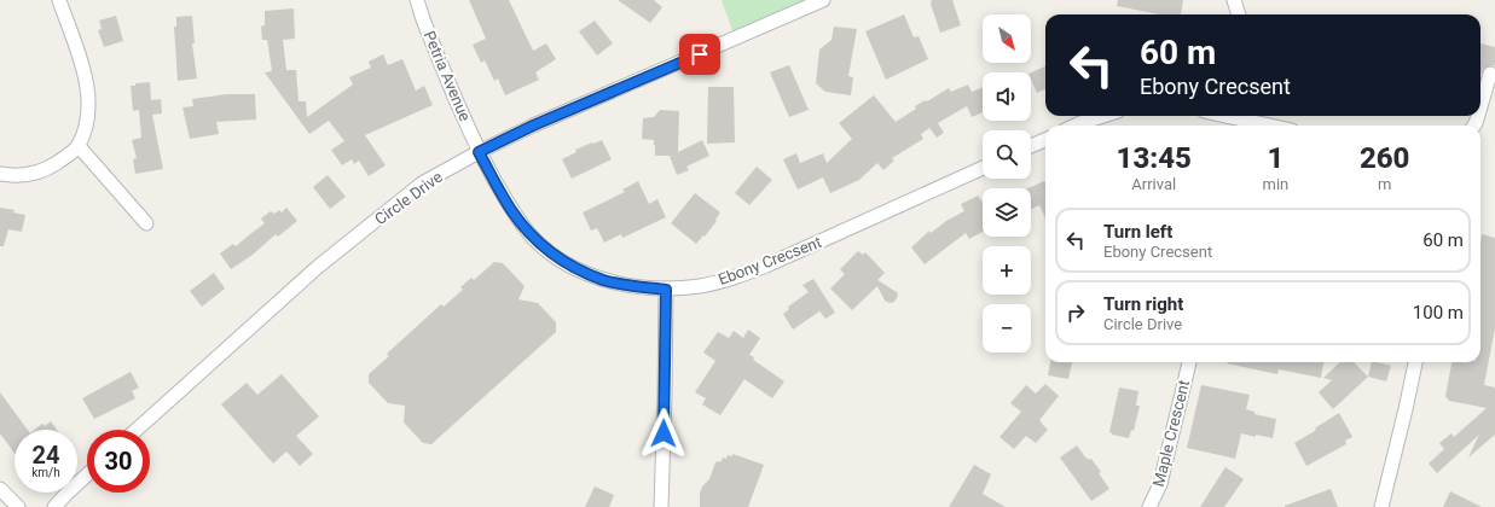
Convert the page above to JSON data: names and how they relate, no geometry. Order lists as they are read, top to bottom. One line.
{"streets":{"street":["Petria Avenue","Circle Drive","Ebony Crecsent","Maple Crescent"]},"crossings":[["Petria Avenue","Circle Drive"],["Petria Avenue","Ebony Crecsent"],["Circle Drive","Ebony Crecsent"]],"north":"bottom right","page":{"map_buttons":["+","−"],"turn":["60 m","Ebony Crecsent"],"eta":["13:45","Arrival","1","min","260","m"],"list":[{"name":"Turn left","note":"Ebony Crecsent","value":"60 m"},{"name":"Turn right","note":"Circle Drive","value":"100 m"}],"speed":"24 km/h","limit":"30"}}
